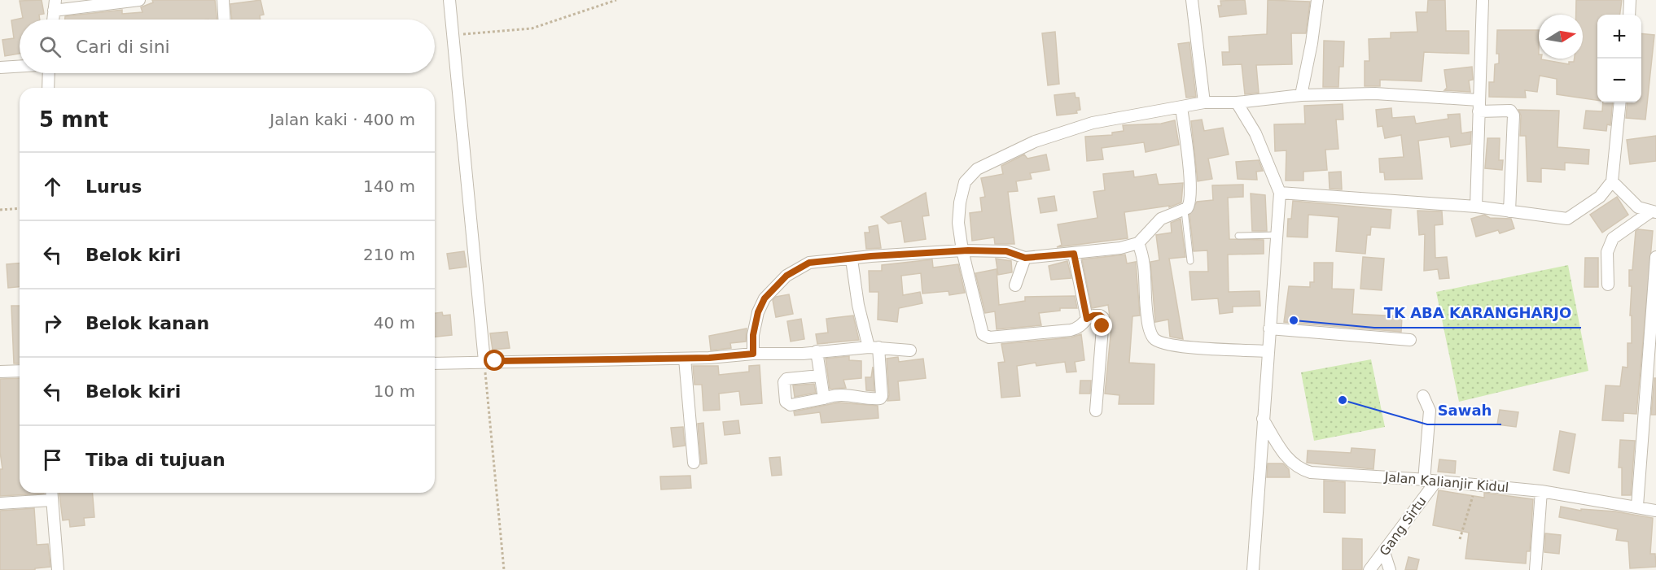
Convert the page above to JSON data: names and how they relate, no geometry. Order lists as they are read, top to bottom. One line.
{"streets":{"street":["Jalan Kalianjir Kidul","Gang Sirtu"]},"crossings":[["Jalan Kalianjir Kidul","Gang Sirtu"]],"places":["TK ABA KARANGHARJO","Sawah"],"north":"right","page":{"map_buttons":["+","−"],"search":"Cari di sini","heading":["5 mnt","Jalan kaki · 400 m"],"list":[["Lurus","140 m"],["Belok kiri","210 m"],["Belok kanan","40 m"],["Belok kiri","10 m"],"Tiba di tujuan"]}}
